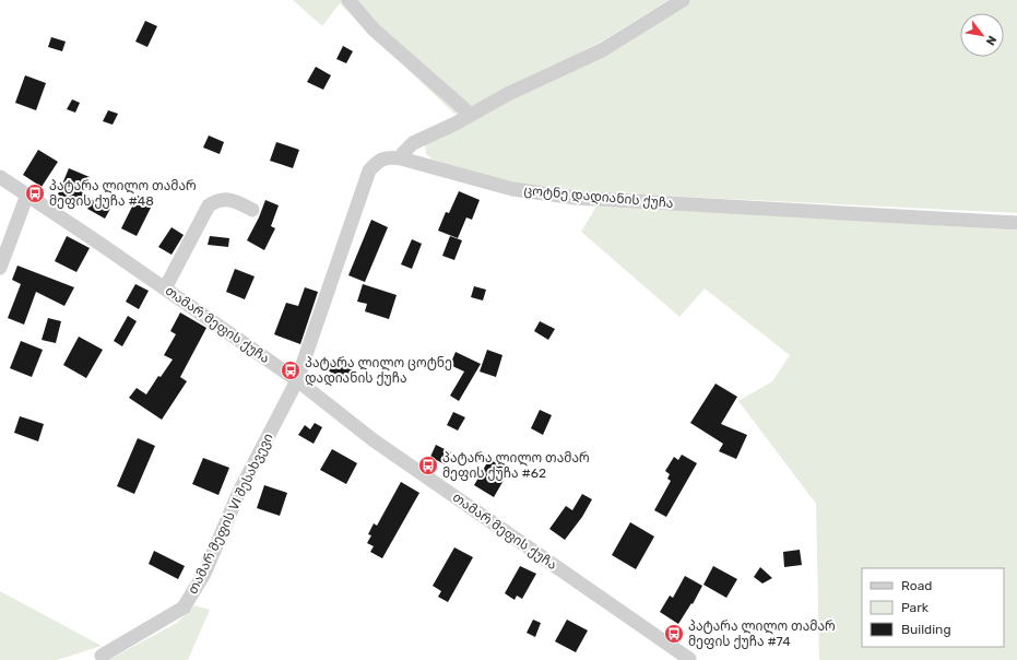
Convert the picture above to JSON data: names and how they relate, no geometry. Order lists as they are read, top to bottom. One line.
{"streets":{"street":["ცოტნე დადიანის ქუჩა","თამარ მეფის ქუჩა","თამარ მეფის VI შესახვევი"]},"crossings":[["ცოტნე დადიანის ქუჩა","თამარ მეფის ქუჩა"],["ცოტნე დადიანის ქუჩა","თამარ მეფის VI შესახვევი"],["თამარ მეფის ქუჩა","თამარ მეფის VI შესახვევი"]],"places":{"bus stop":["პატარა ლილო თამარ მეფის ქუჩა #48","პატარა ლილო ცოტნე დადიანის ქუჩა","პატარა ლილო თამარ მეფის ქუჩა #62","პატარა ლილო თამარ მეფის ქუჩა #74"]},"legend":["Road","Park","Building"],"north":"bottom right"}
